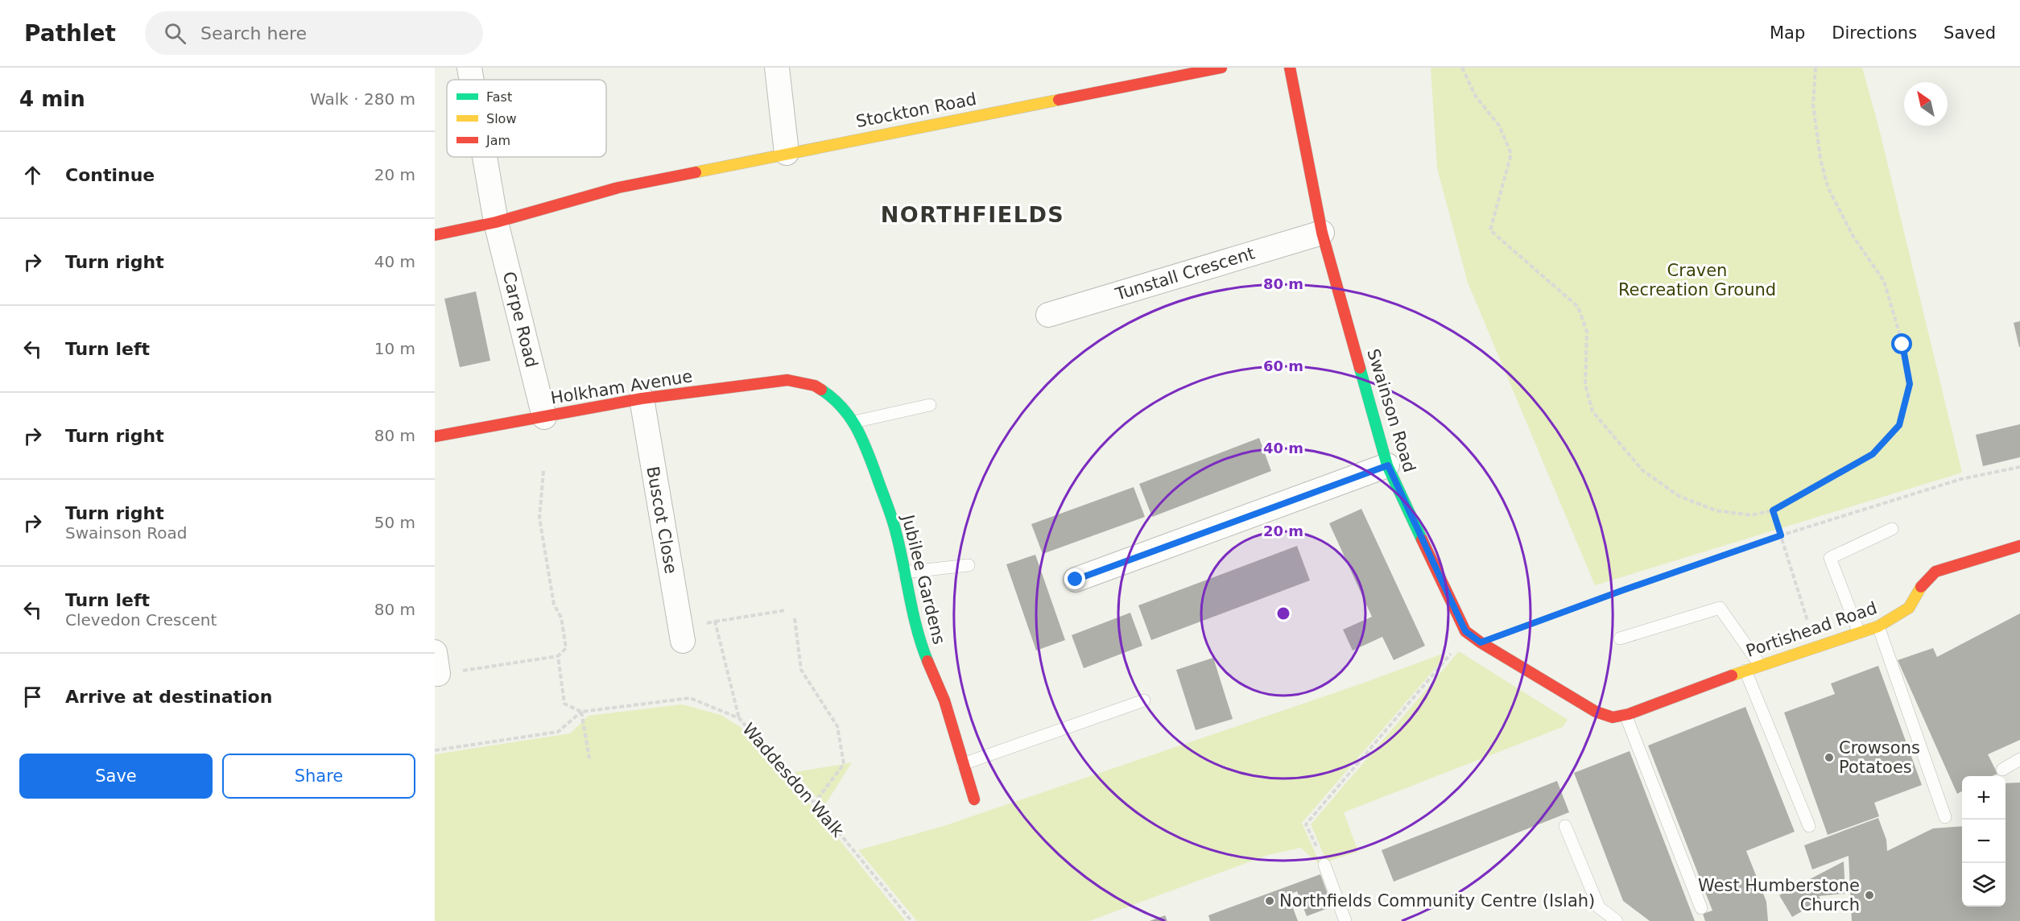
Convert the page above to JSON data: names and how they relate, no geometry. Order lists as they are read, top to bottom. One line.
{"streets":{"street":["Stockton Road","Tunstall Crescent","Carpe Road","Holkham Avenue","Swainson Road","Buscot Close","Jubilee Gardens","Portishead Road"],"path":["Waddesdon Walk"]},"crossings":[["Stockton Road","Carpe Road"],["Tunstall Crescent","Swainson Road"],["Carpe Road","Holkham Avenue"],["Holkham Avenue","Buscot Close"],["Holkham Avenue","Jubilee Gardens"],["Swainson Road","Portishead Road"]],"districts":["NORTHFIELDS"],"parks":["Craven Recreation Ground"],"places":["Crowsons Potatoes","West Humberstone Church","Northfields Community Centre (Islah)"],"legend":["Fast","Slow","Jam"],"north":"top left","page":{"header":"Pathlet","search":"Search here","nav":["Map","Directions","Saved"],"heading":["4 min","Walk · 280 m"],"list":[["Continue","20 m"],["Turn right","40 m"],["Turn left","10 m"],["Turn right","80 m"],["Turn right","Swainson Road","50 m"],["Turn left","Clevedon Crescent","80 m"],"Arrive at destination"],"buttons":["Save","Share"],"map_buttons":["+","−"]},"rings":["80 m","60 m","40 m","20 m"]}
